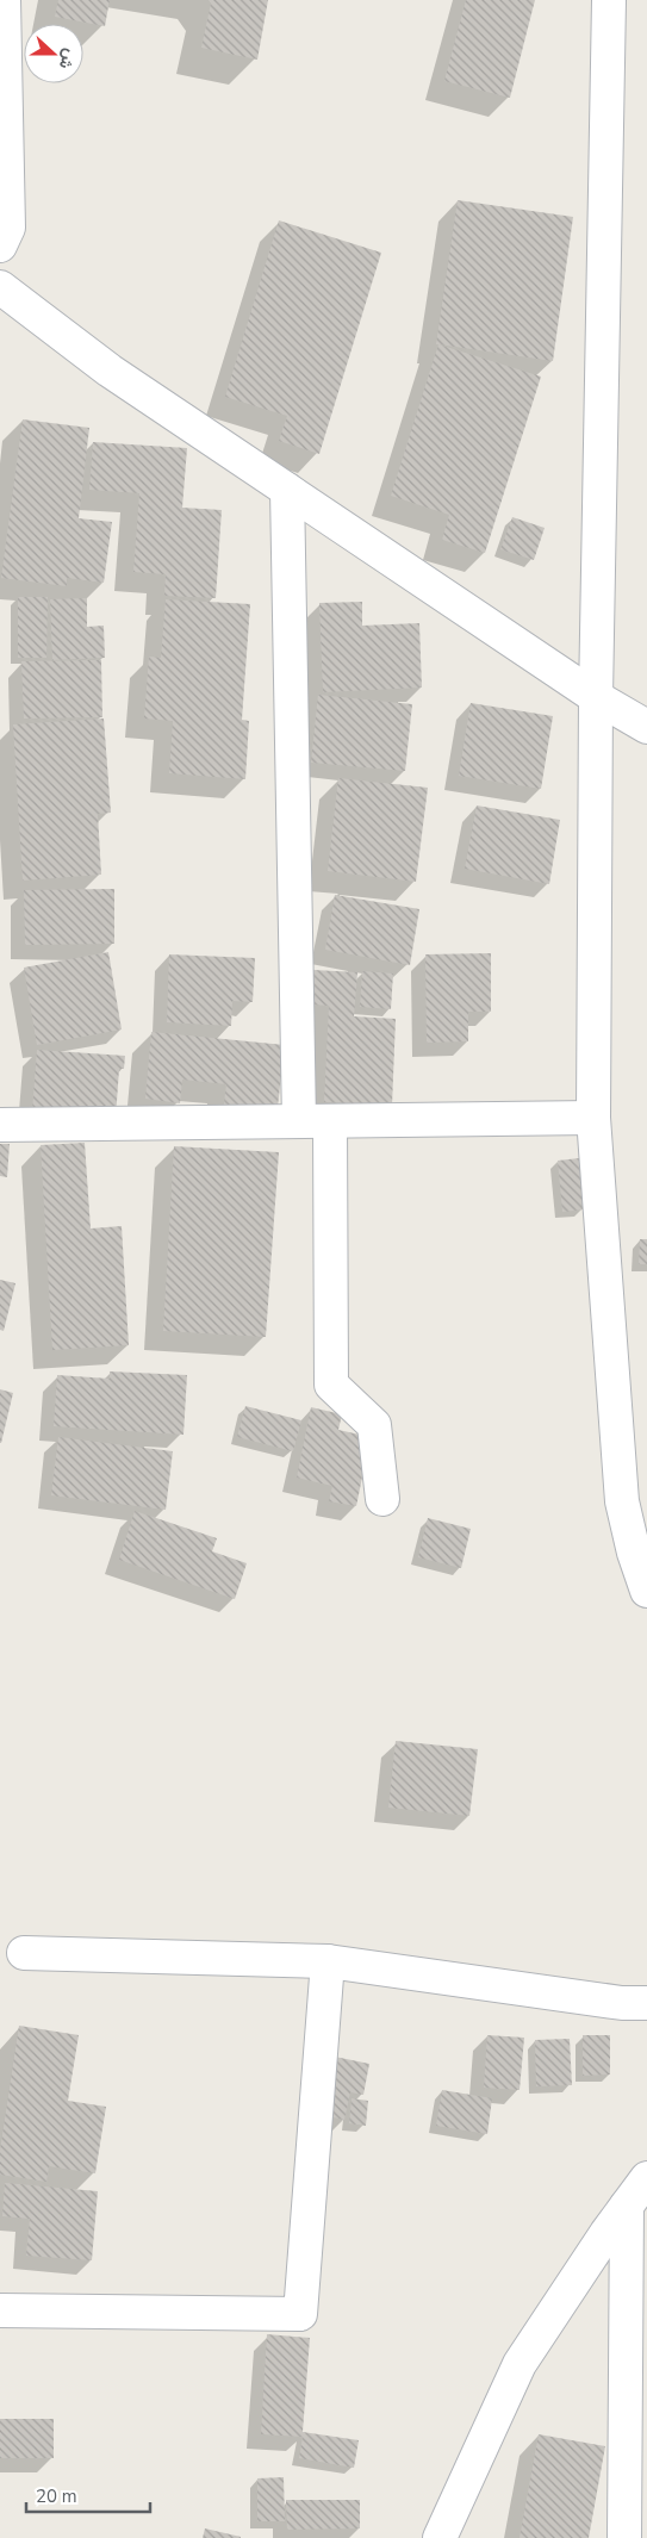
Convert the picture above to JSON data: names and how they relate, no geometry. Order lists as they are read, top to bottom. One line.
{"scale_bar":"20 m","north":"right"}
